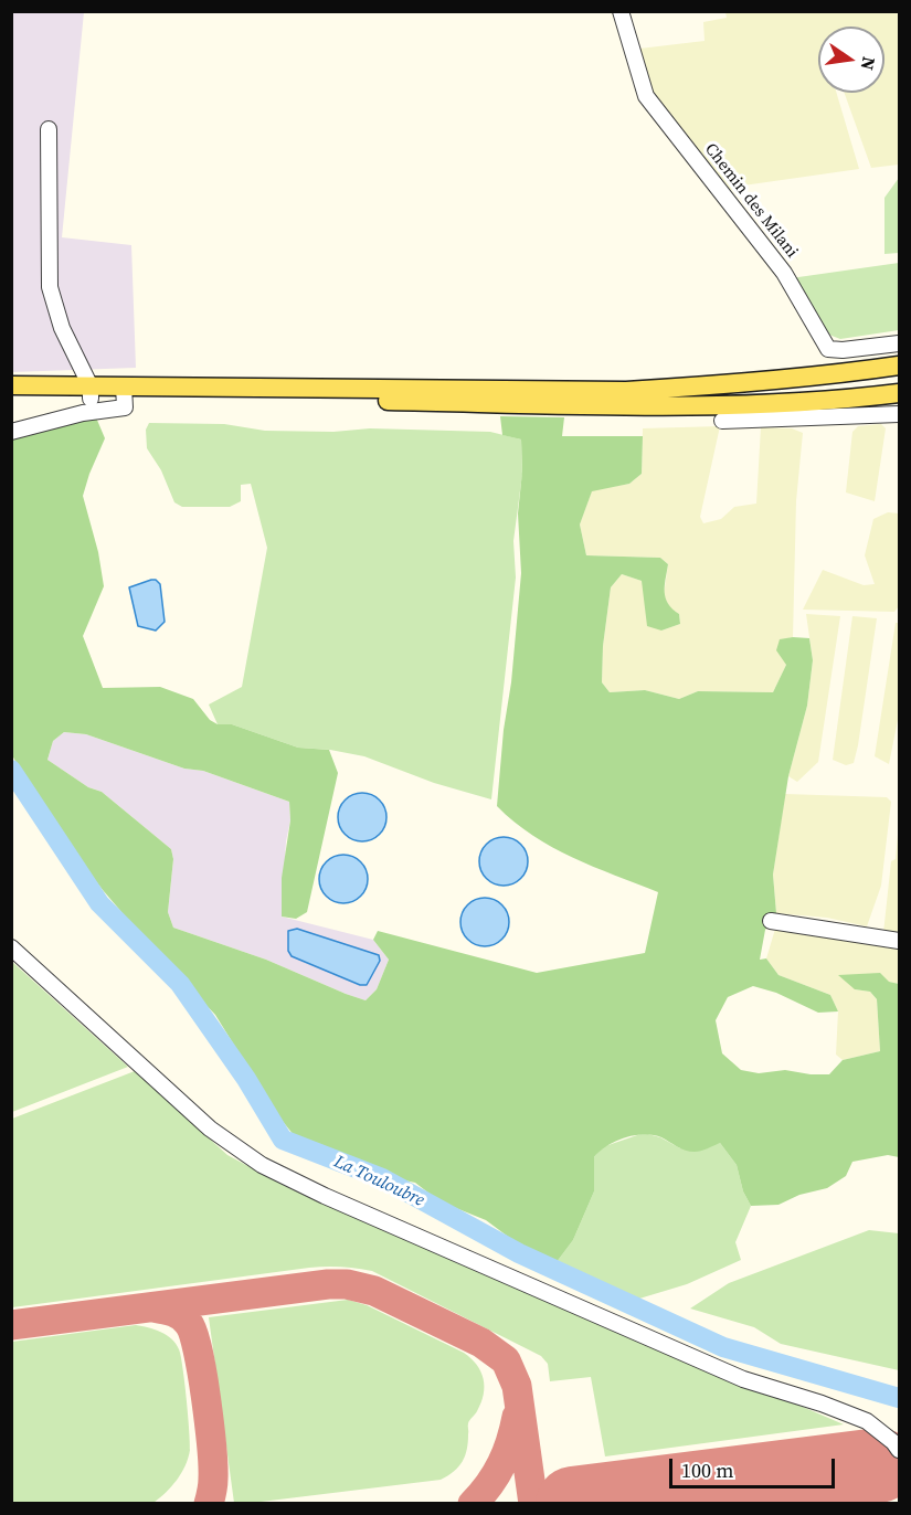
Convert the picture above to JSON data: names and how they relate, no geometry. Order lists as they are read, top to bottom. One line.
{"streets":{"street":["Chemin des Milani"]},"water":["La Touloubre"],"scale_bar":"100 m","north":"right"}
